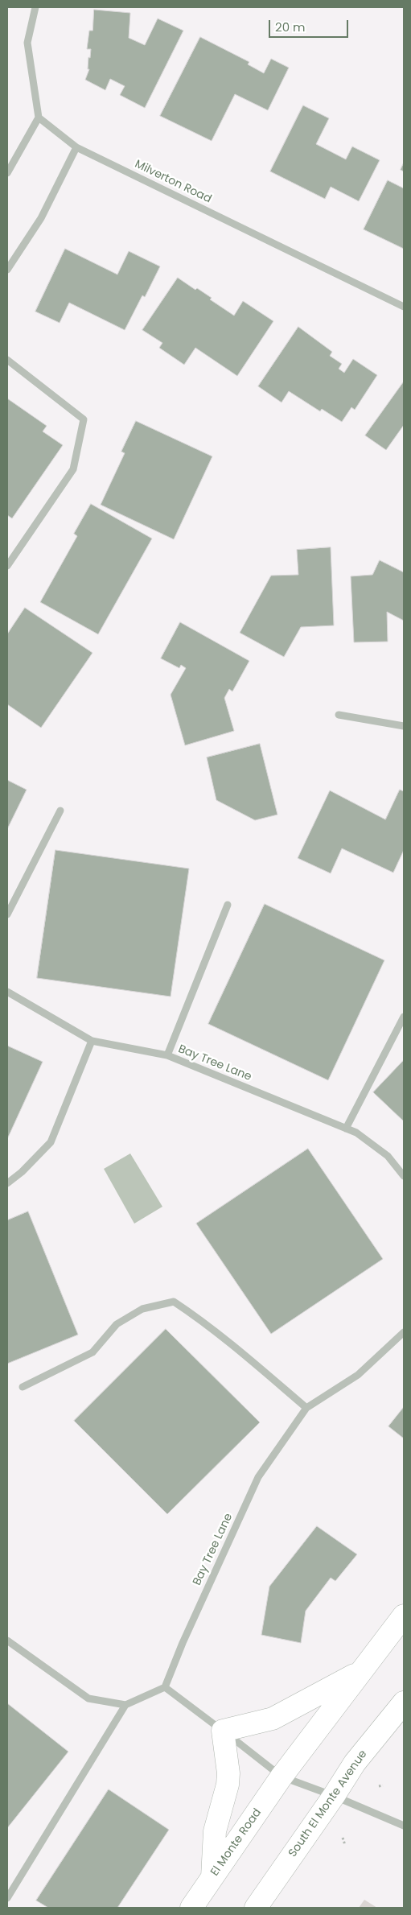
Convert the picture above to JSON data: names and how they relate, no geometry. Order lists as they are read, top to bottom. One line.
{"streets":{"main road":["South El Monte Avenue","El Monte Road"],"street":["Milverton Road","Bay Tree Lane"]},"scale_bar":"20 m"}
